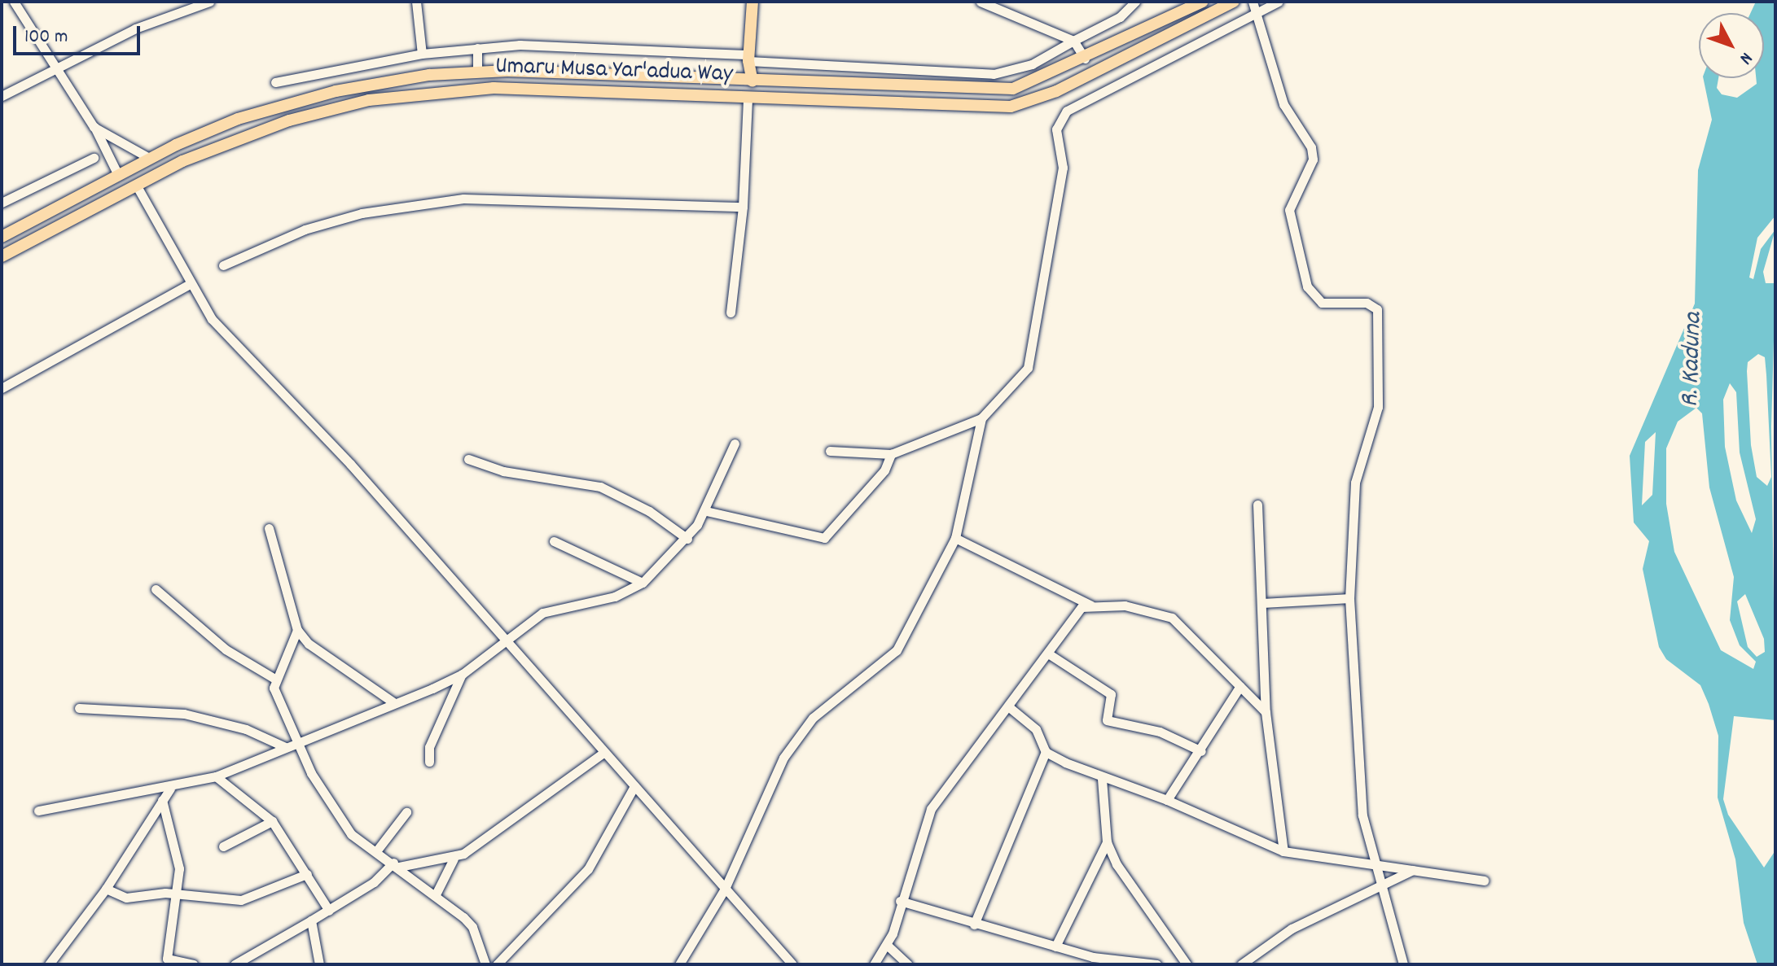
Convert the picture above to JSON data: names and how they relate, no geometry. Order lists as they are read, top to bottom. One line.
{"streets":{"main road":["Umaru Musa Yar'adua Way"]},"water":["R. Kaduna"],"scale_bar":"100 m","north":"bottom right"}
